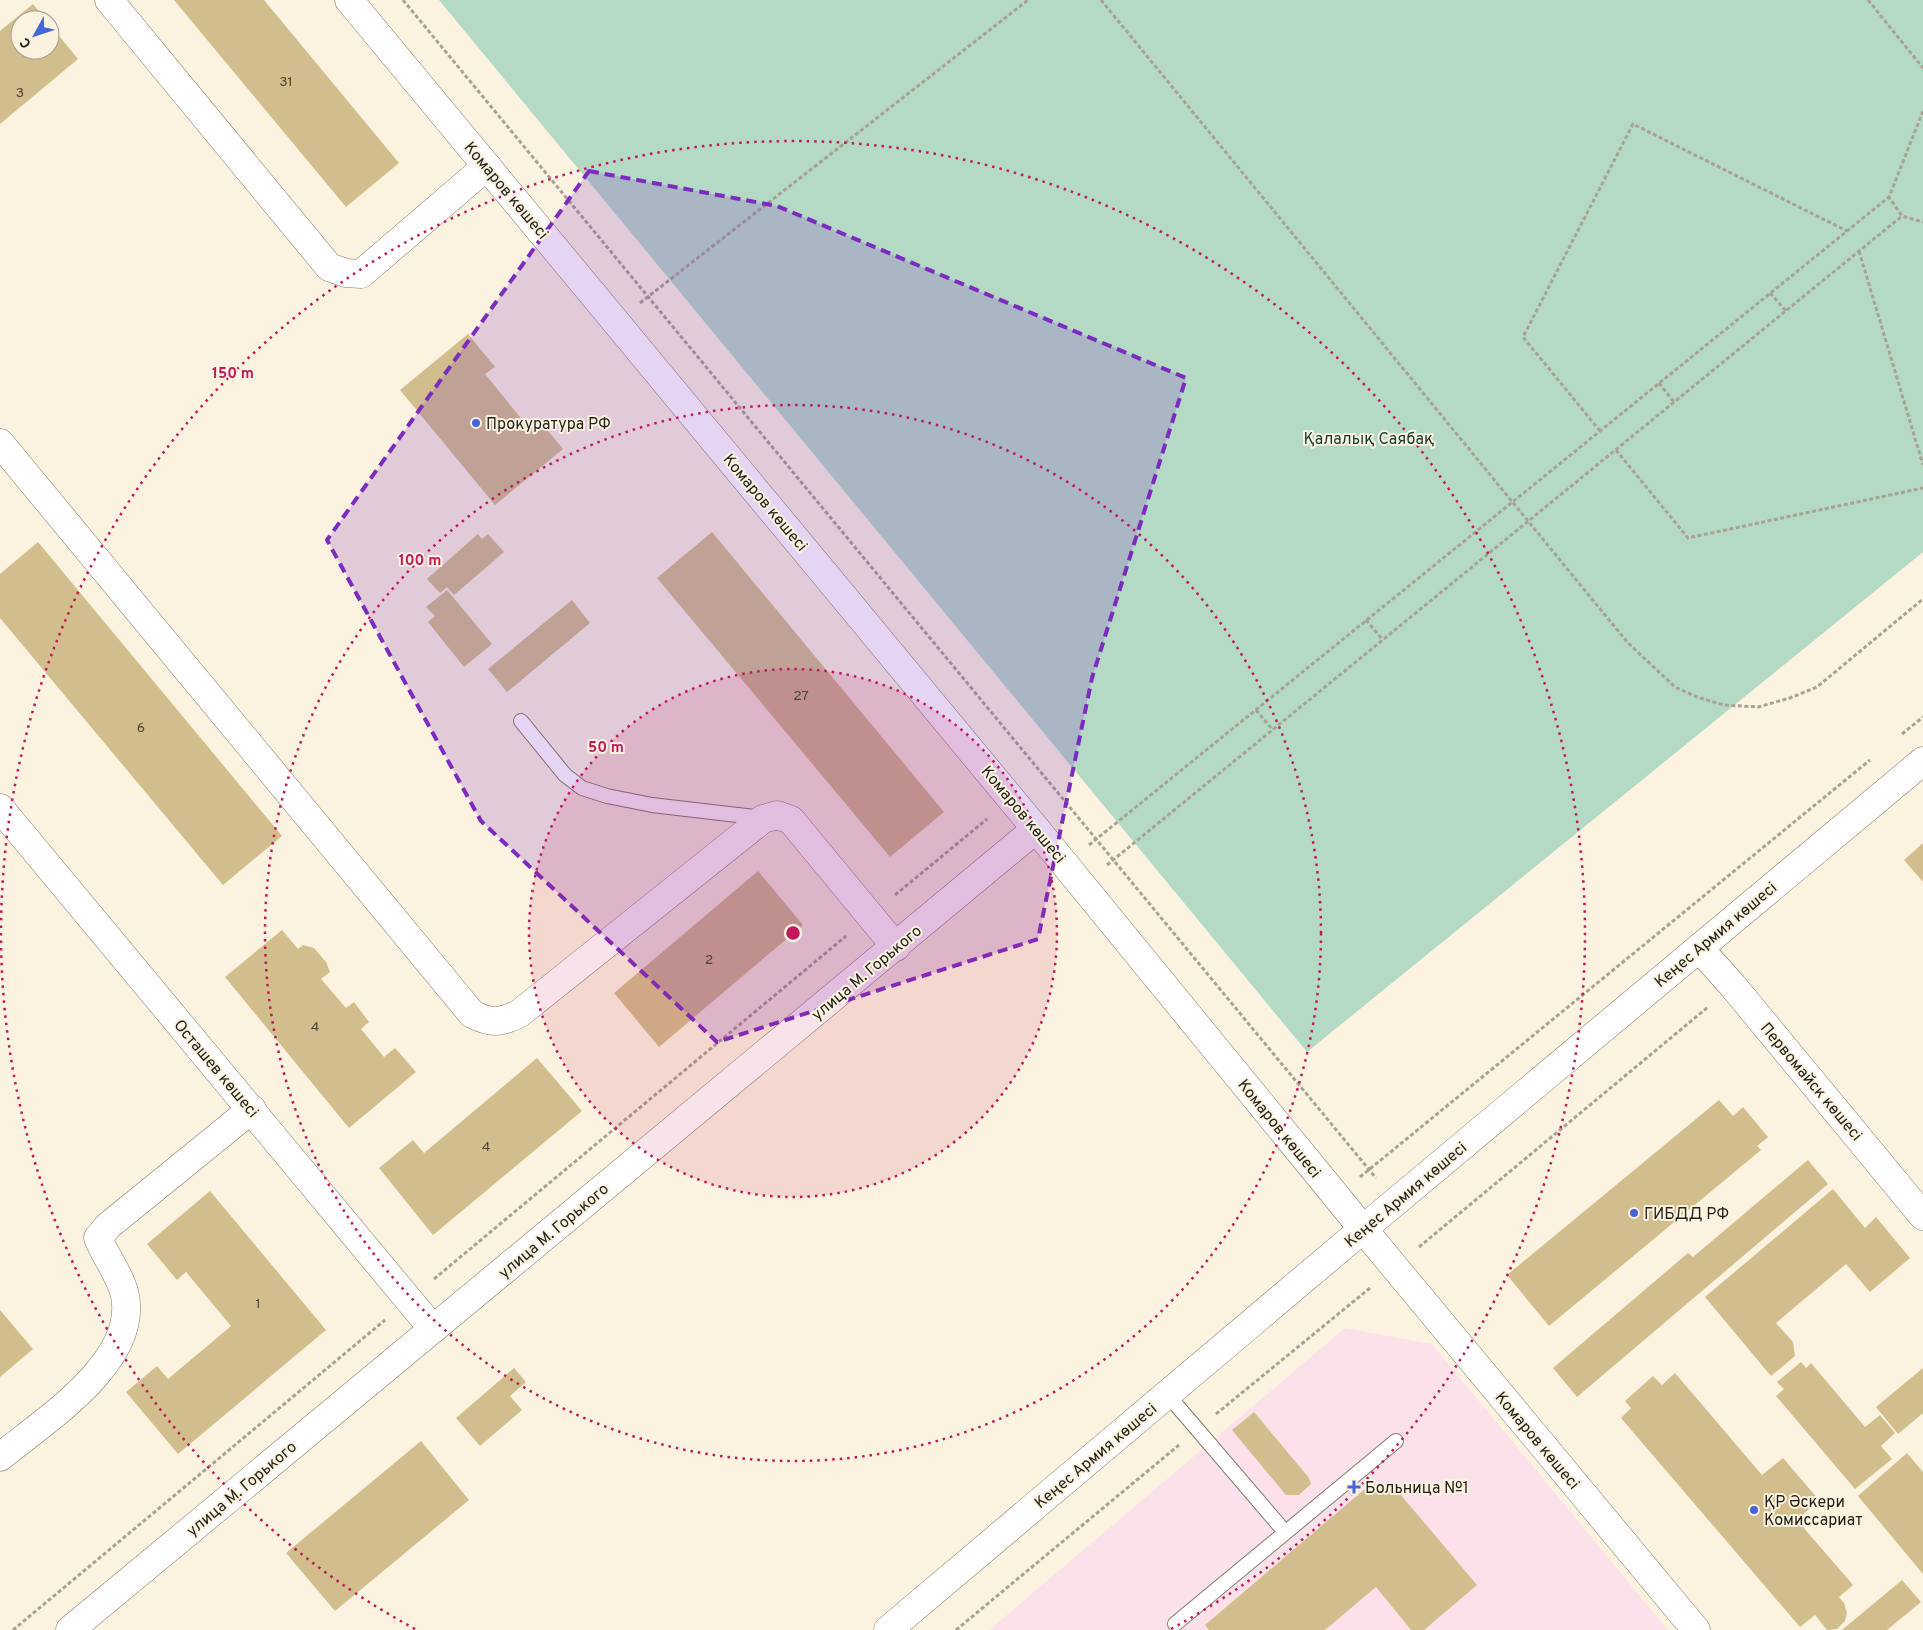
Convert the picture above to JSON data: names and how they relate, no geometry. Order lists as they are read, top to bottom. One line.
{"streets":{"street":["Комаров көшесі","Кеңес Армия көшесі","улица М. Горького","Осташев көшесі","Первомайск көшесі"]},"crossings":[["Комаров көшесі","Кеңес Армия көшесі"],["Комаров көшесі","улица М. Горького"],["Кеңес Армия көшесі","Первомайск көшесі"],["улица М. Горького","Осташев көшесі"]],"parks":["Қалалық Саябақ"],"places":{"other":["Прокуратура РФ","ГИБДД РФ","ҚР Әскери Комиссариат"],"health":["Больница №1"]},"house_numbers":["31","3","27","6","2","4","4","1"],"north":"bottom left","rings":["150 m","100 m","50 m"]}
